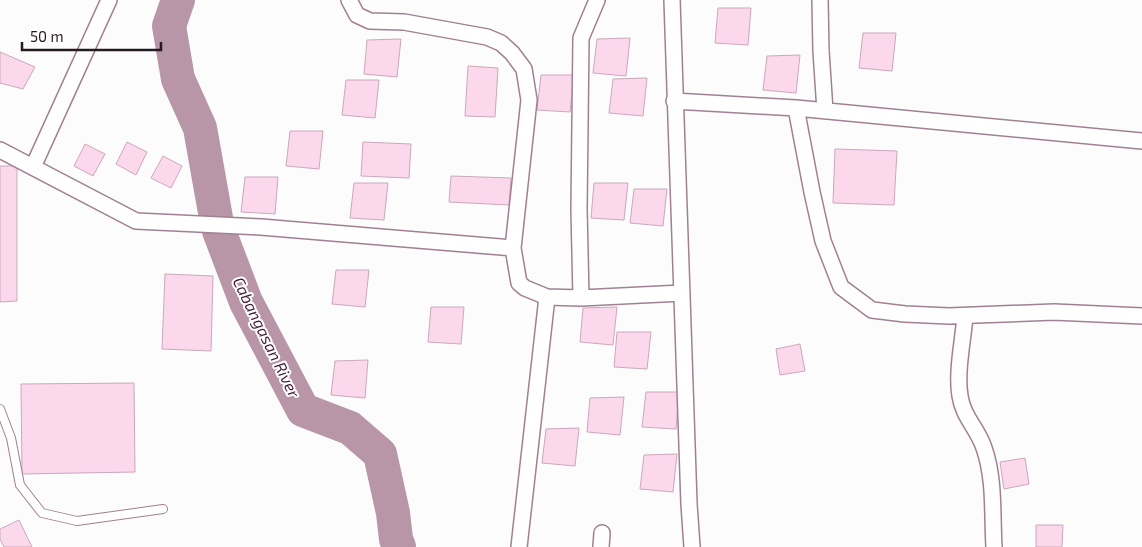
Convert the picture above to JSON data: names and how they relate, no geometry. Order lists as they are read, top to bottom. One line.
{"water":["Cabangasan River"],"scale_bar":"50 m"}
